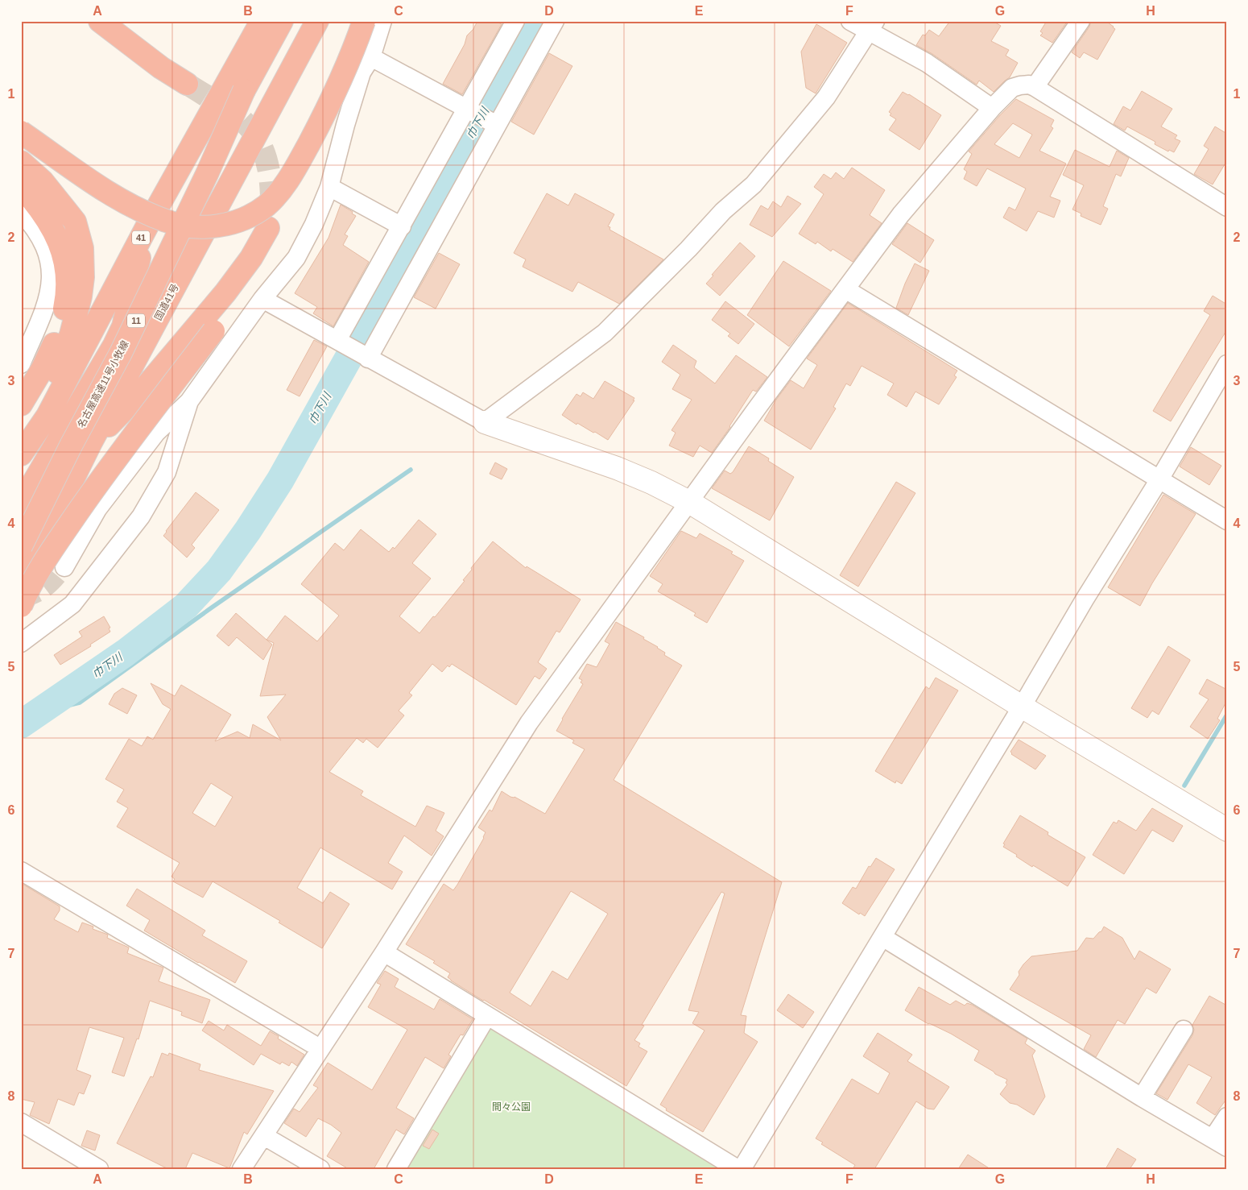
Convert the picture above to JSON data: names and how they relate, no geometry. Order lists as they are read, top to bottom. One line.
{"streets":{"highway":["41","国道41号","11","名古屋高速11号小牧線"]},"water":["巾下川"],"parks":["間々公園"],"grid":{"columns":["A","B","C","D","E","F","G","H"],"rows":["1","2","3","4","5","6","7","8"]}}
